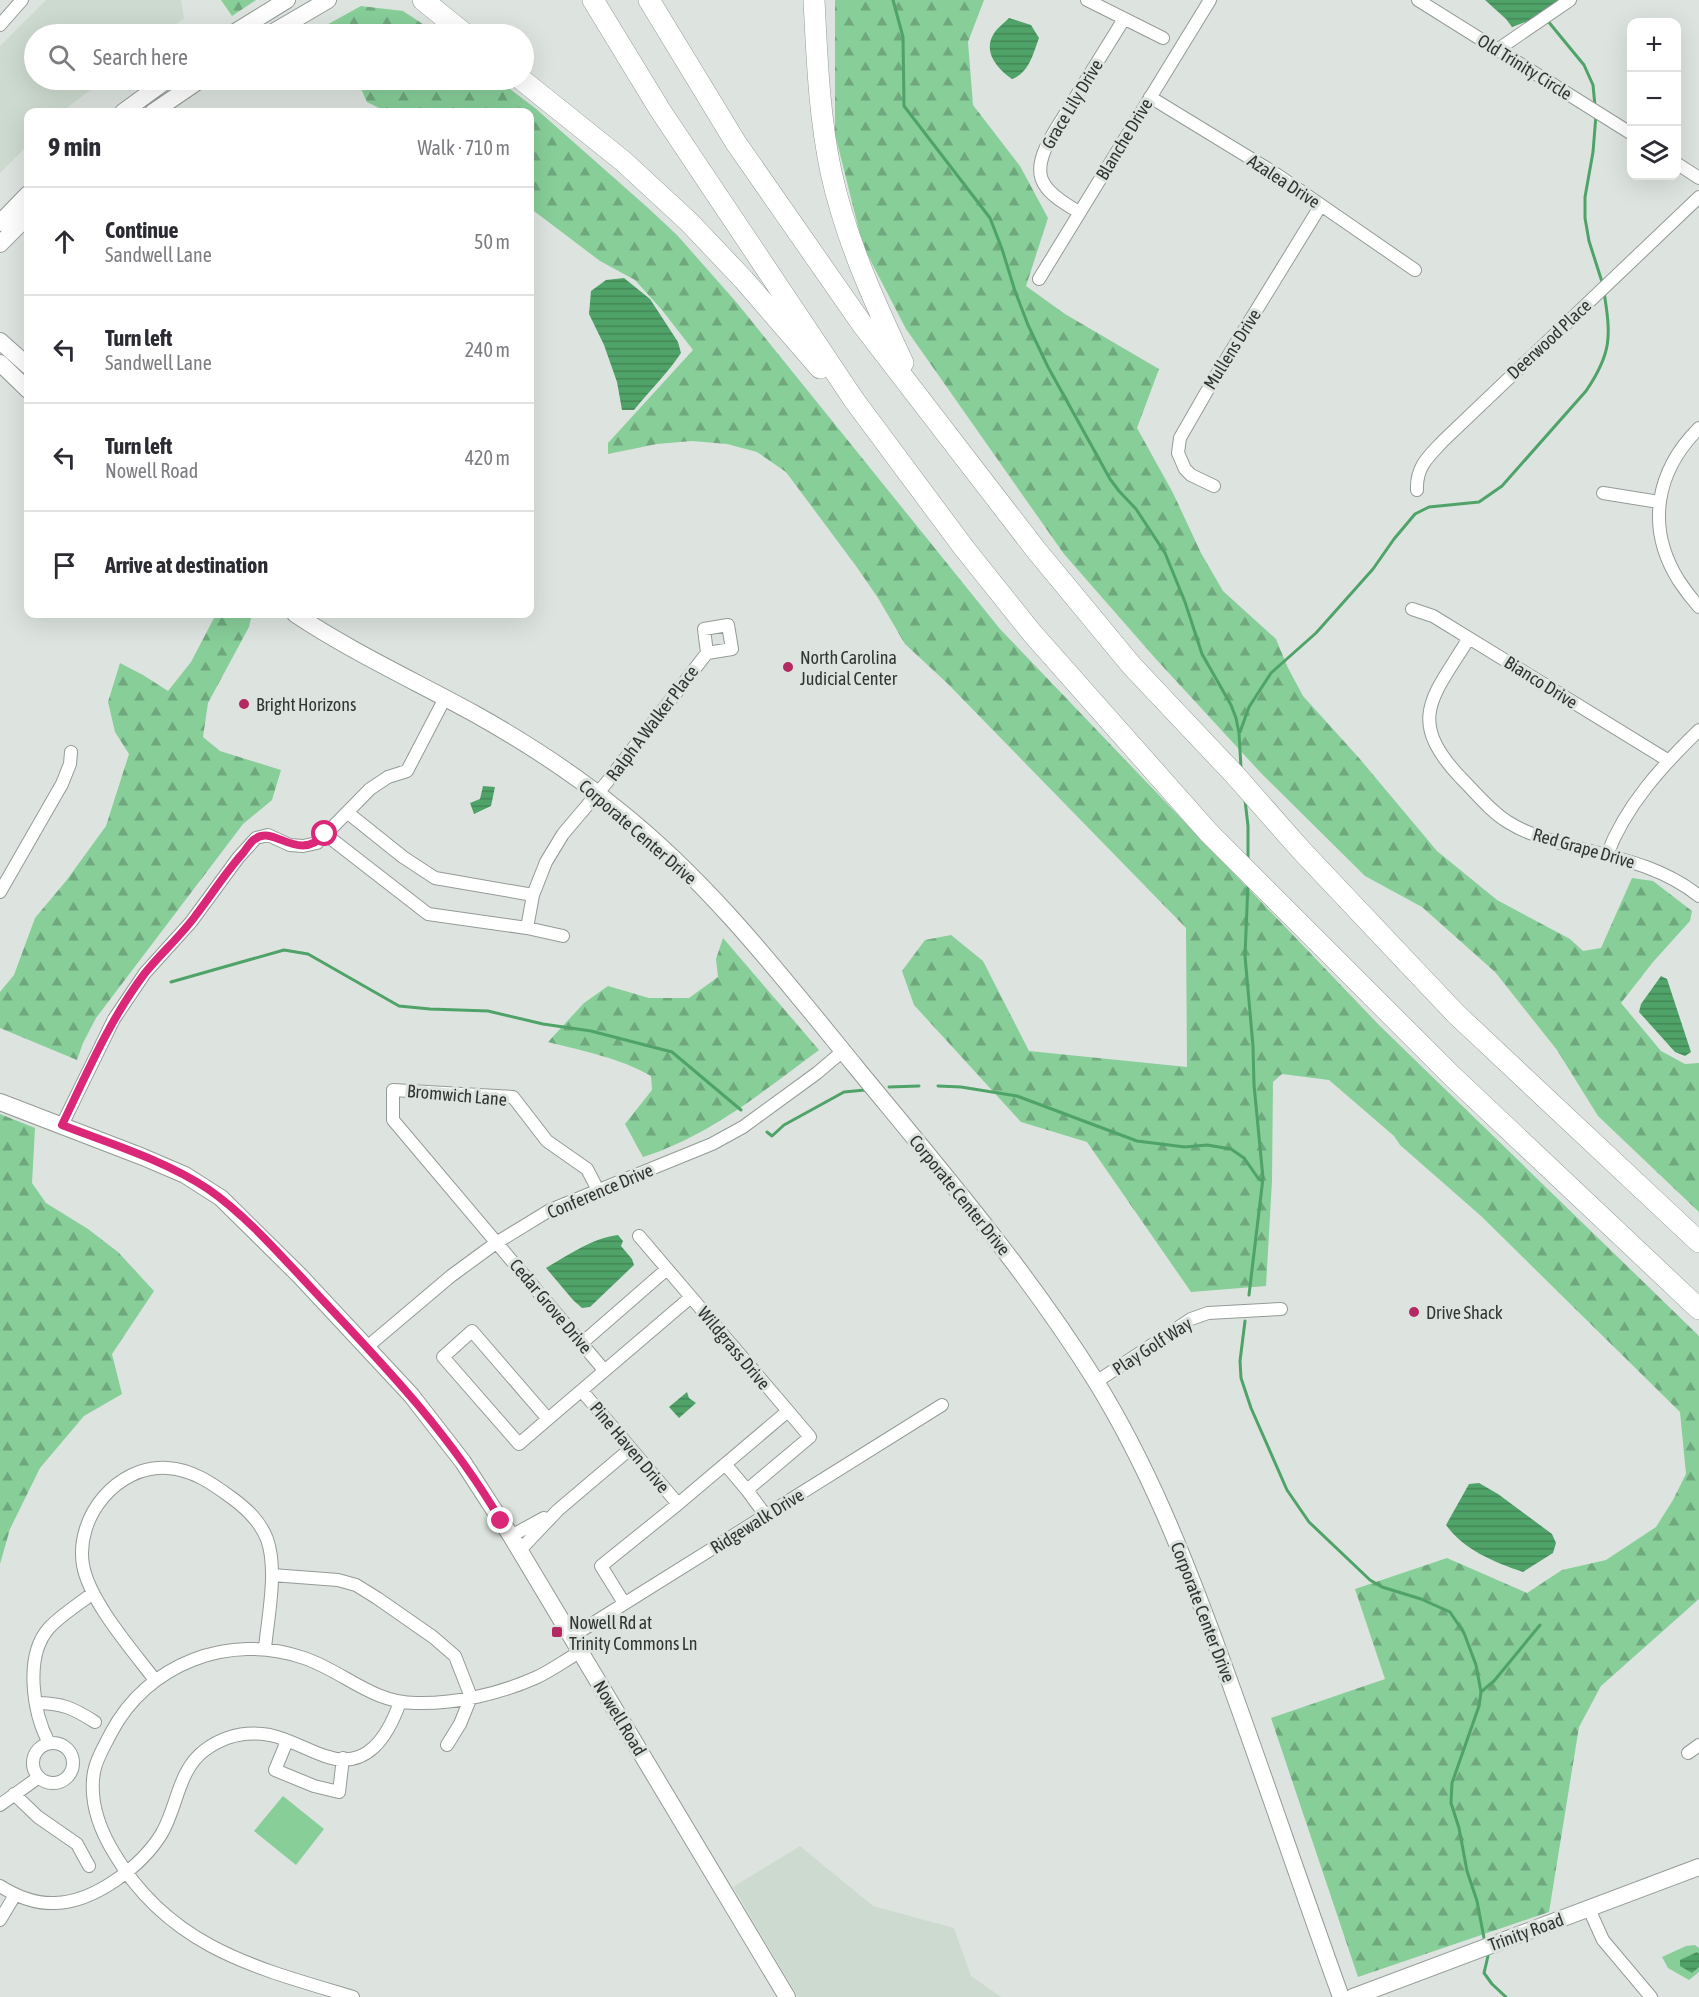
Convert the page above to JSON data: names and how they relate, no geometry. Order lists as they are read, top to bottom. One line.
{"streets":{"street":["Old Trinity Circle","Grace Lily Drive","Blanche Drive","Azalea Drive","Deerwood Place","Mullens Drive","Bianco Drive","Ralph A Walker Place","Corporate Center Drive","Red Grape Drive","Bromwich Lane","Conference Drive","Cedar Grove Drive","Play Golf Way","Wildgrass Drive","Pine Haven Drive","Ridgewalk Drive","Nowell Road","Trinity Road"]},"crossings":[["Grace Lily Drive","Blanche Drive"],["Blanche Drive","Azalea Drive"],["Azalea Drive","Mullens Drive"],["Bianco Drive","Red Grape Drive"],["Ralph A Walker Place","Corporate Center Drive"],["Corporate Center Drive","Conference Drive"],["Corporate Center Drive","Play Golf Way"],["Bromwich Lane","Conference Drive"],["Bromwich Lane","Cedar Grove Drive"],["Conference Drive","Cedar Grove Drive"],["Conference Drive","Nowell Road"],["Cedar Grove Drive","Wildgrass Drive"],["Wildgrass Drive","Pine Haven Drive"],["Ridgewalk Drive","Nowell Road"]],"places":{"other":["North Carolina Judicial Center","Bright Horizons","Drive Shack"],"transit":["Nowell Rd at Trinity Commons Ln"]},"page":{"map_buttons":["+","−"],"search":"Search here","heading":["9 min","Walk · 710 m"],"list":[["Continue","Sandwell Lane","50 m"],["Turn left","Sandwell Lane","240 m"],["Turn left","Nowell Road","420 m"],"Arrive at destination"]}}
